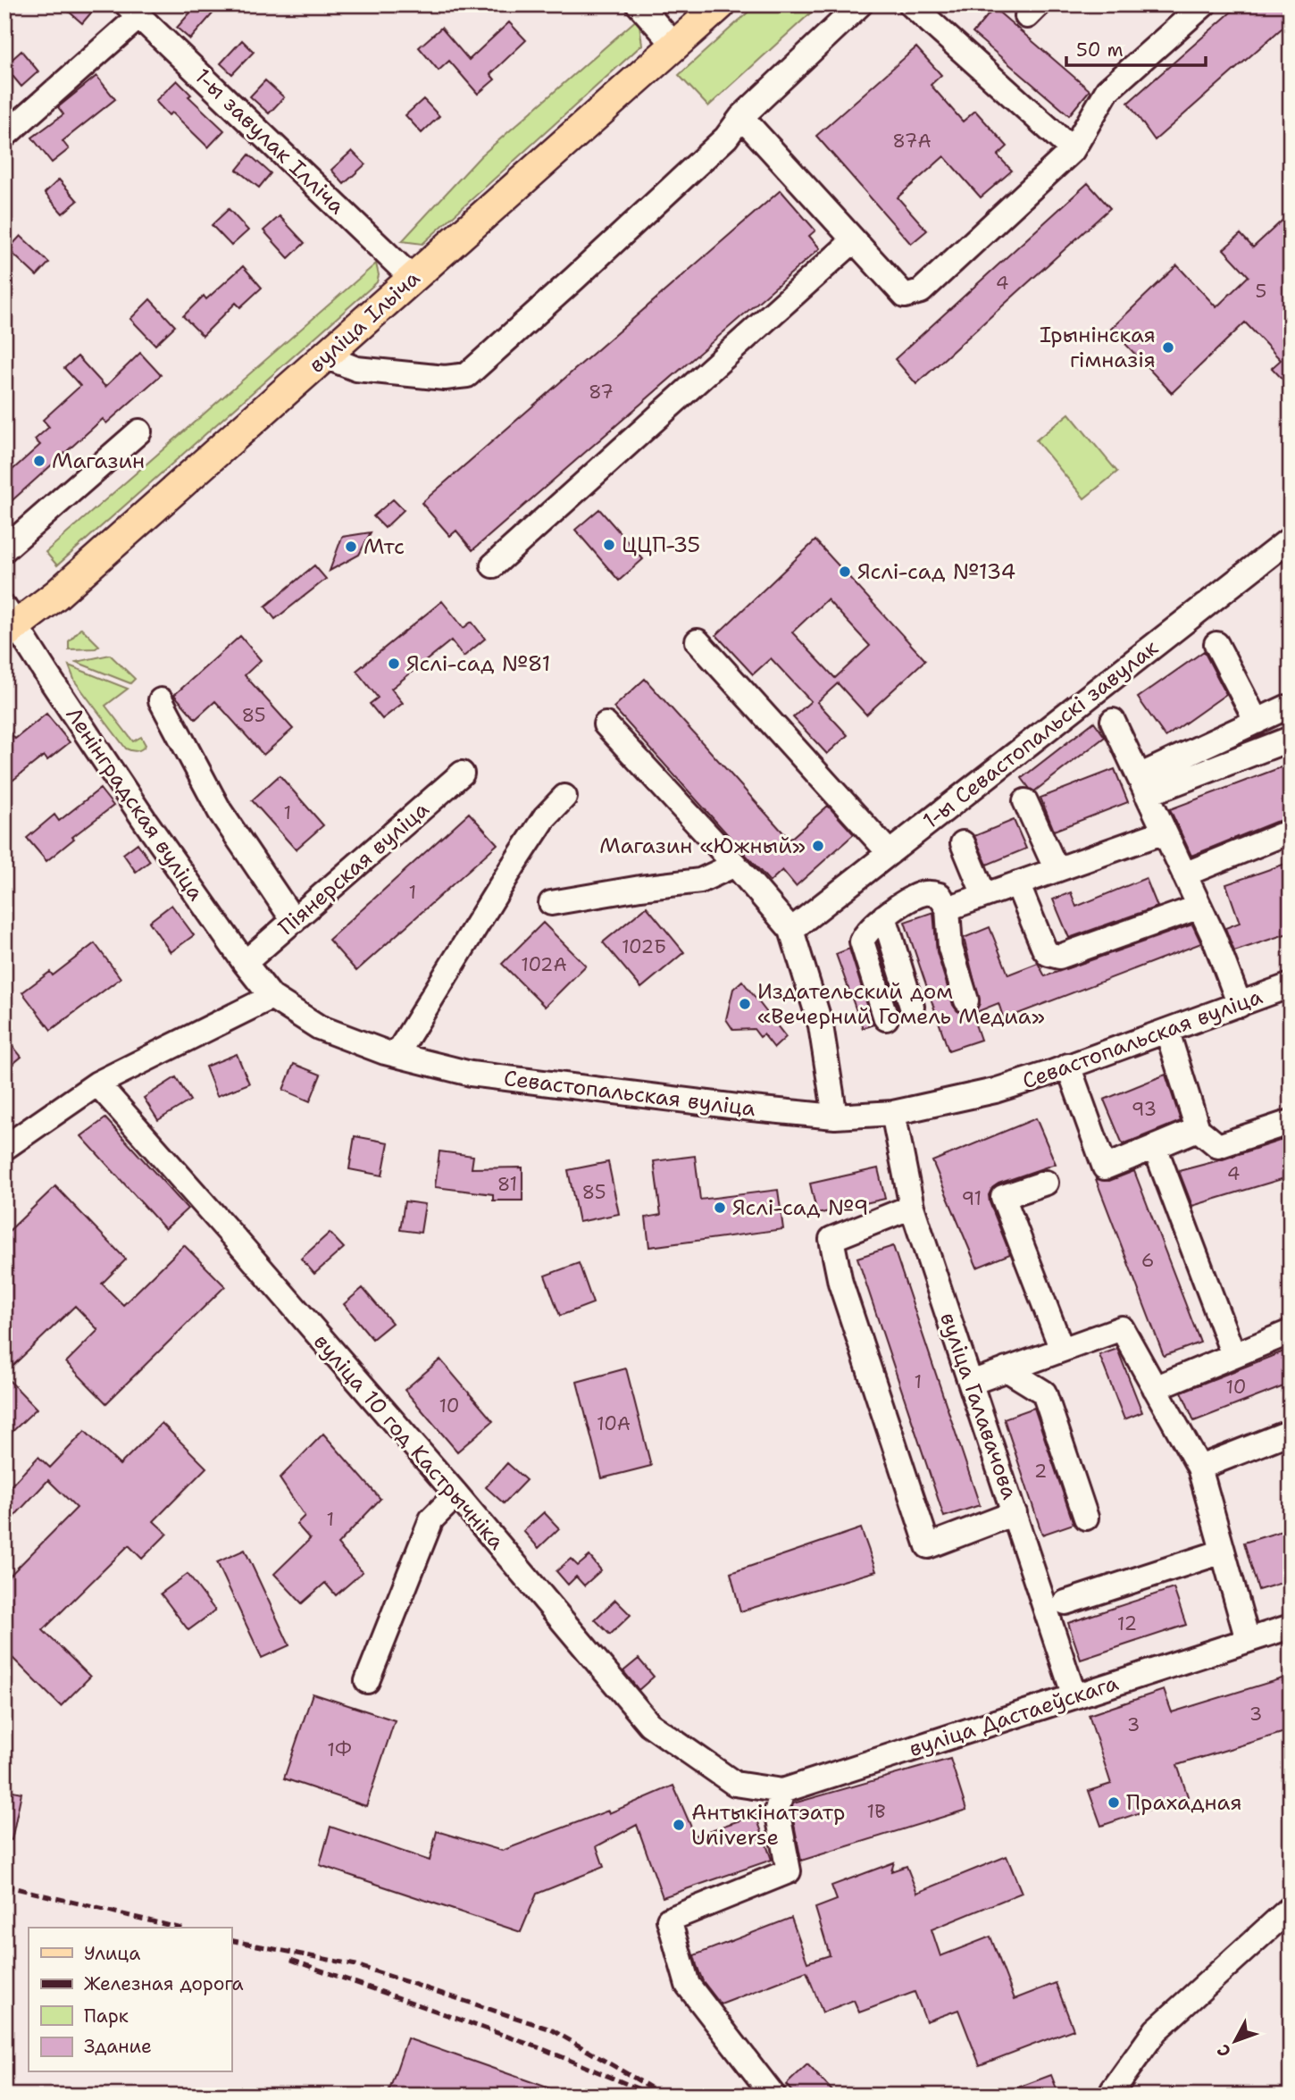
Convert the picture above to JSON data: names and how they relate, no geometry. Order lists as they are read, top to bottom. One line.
{"streets":{"main road":["вуліца Ільіча"],"street":["1-ы завулак Ілліча","1-ы Севастопальскі завулак","Ленінградская вуліца","Піянерская вуліца","Севастопальская вуліца","вуліца Галавачова","вуліца 10 год Кастрычніка","вуліца Дастаеўскага"]},"crossings":[["1-ы завулак Ілліча","вуліца Ільіча"],["вуліца Ільіча","Ленінградская вуліца"],["Ленінградская вуліца","Піянерская вуліца"],["Ленінградская вуліца","Севастопальская вуліца"],["Севастопальская вуліца","вуліца Галавачова"],["вуліца Галавачова","вуліца Дастаеўскага"],["вуліца 10 год Кастрычніка","вуліца Дастаеўскага"]],"places":["Ірынінская гімназія","Магазин","ЦЦП-35","Мтс","Яслі-сад №134","Яслі-сад №81","Магазин «Южный»","Издательский дом «Вечерний Гомель Медиа»","Яслі-сад №9","Прахадная","Антыкінатэатр Universe"],"house_numbers":["87А","4","5","87","85","1","1","102Б","102А","93","4","81","85","91","6","1","10","10","10А","2","1","12","3","3","1Ф","1В"],"legend":["Улица","Железная дорога","Парк","Здание"],"scale_bar":"50 m","north":"bottom left"}
